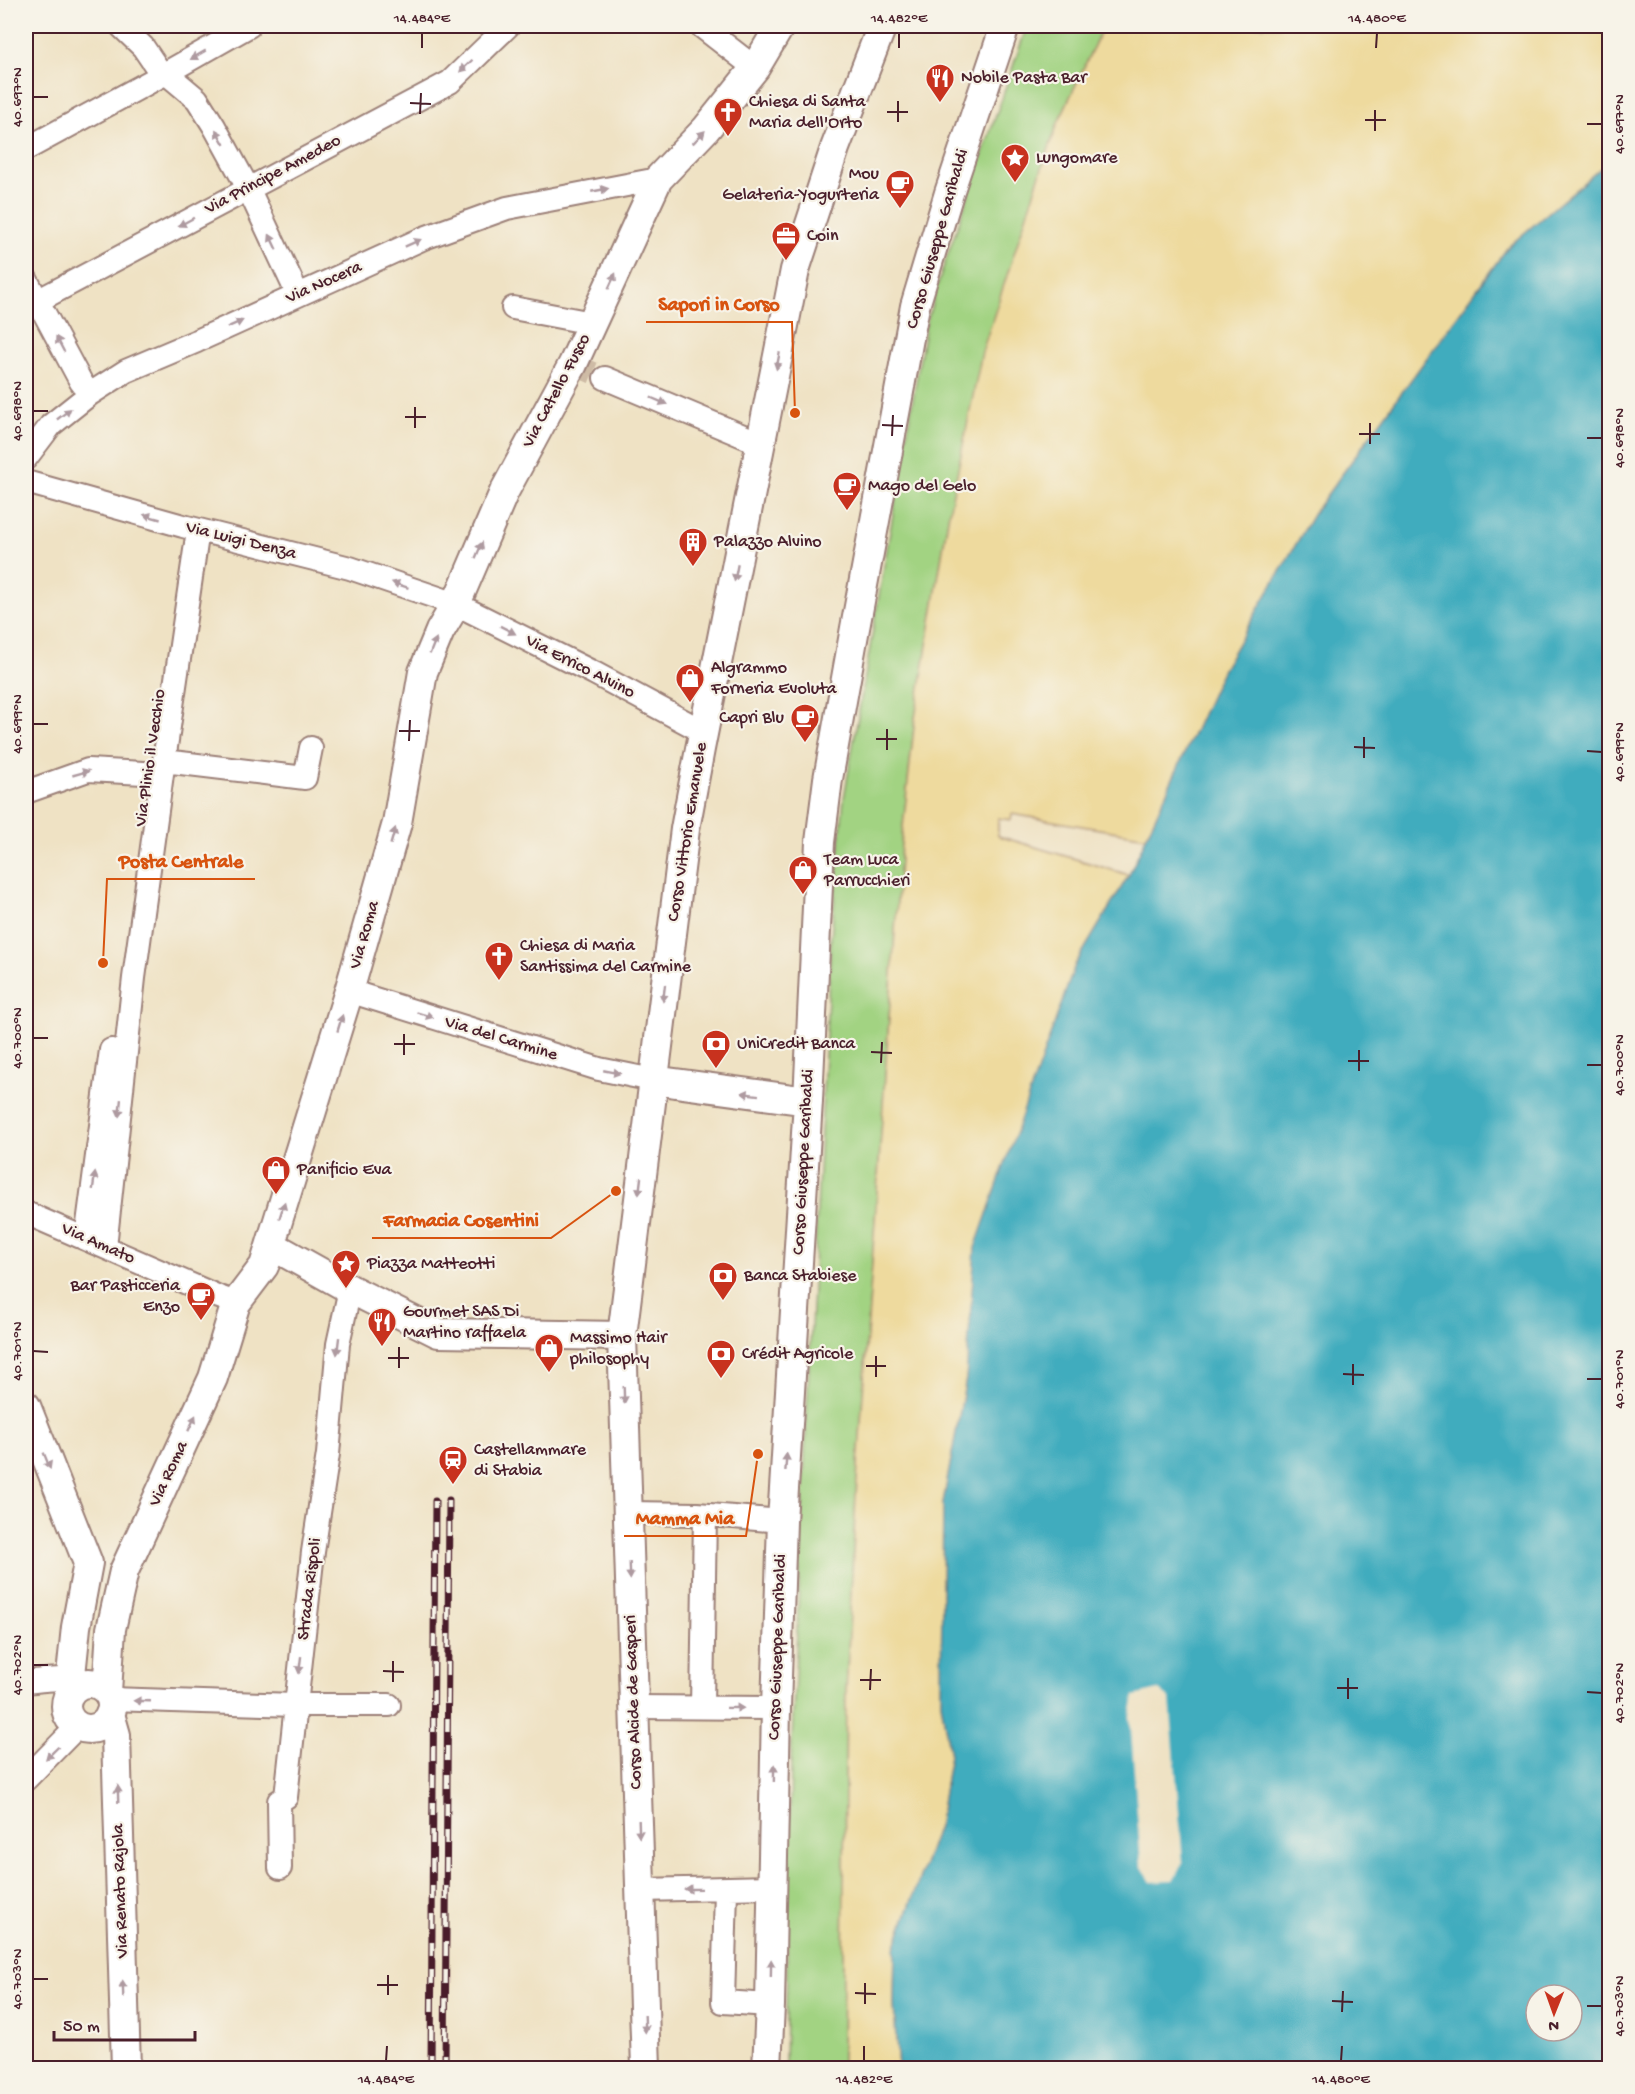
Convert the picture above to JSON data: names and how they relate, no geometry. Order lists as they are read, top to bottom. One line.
{"streets":{"street":["Via Principe Amedeo","Corso Giuseppe Garibaldi","Via Nocera","Via Catello Fusco","Via Luigi Denza","Via Errico Alvino","Via Plinio il Vecchio","Corso Vittorio Emanuele","Via Roma","Via del Carmine","Via Amato","Strada Rispoli","Corso Alcide de Gasperi","Via Renato Rajola"]},"crossings":[["Via Nocera","Via Catello Fusco"],["Via Catello Fusco","Via Luigi Denza"],["Via Catello Fusco","Via Errico Alvino"],["Via Catello Fusco","Via Roma"],["Via Luigi Denza","Via Errico Alvino"],["Via Luigi Denza","Via Plinio il Vecchio"],["Via Luigi Denza","Via Roma"],["Via Errico Alvino","Corso Vittorio Emanuele"],["Via Errico Alvino","Via Roma"],["Via Plinio il Vecchio","Via Amato"],["Corso Vittorio Emanuele","Via del Carmine"],["Corso Vittorio Emanuele","Corso Alcide de Gasperi"],["Via Roma","Via del Carmine"],["Via Roma","Via Amato"],["Via Roma","Via Renato Rajola"]],"one_way":["Via Nocera","Via Catello Fusco","Via Luigi Denza","Via Errico Alvino","Corso Vittorio Emanuele","Via Roma","Via del Carmine","Strada Rispoli","Corso Alcide de Gasperi","Via Renato Rajola"],"places":{"restaurant":["Nobile Pasta Bar","Gourmet SAS Di Martino raffaela"],"church":["Chiesa di Santa Maria dell'Orto","Chiesa di Maria Santissima del Carmine"],"place":["Lungomare","Piazza Matteotti"],"cafe":["Mou Gelateria-Yogurteria","Mago del Gelo","Capri Blu","Bar Pasticceria Enzo"],"office":["Coin"],"other":["Sapori in Corso","Posta Centrale","Farmacia Cosentini","Mamma Mia"],"building":["Palazzo Alvino"],"shop":["Algrammo Forneria Evoluta","Team Luca Parrucchieri","Panificio Eva","Massimo Hair philosophy"],"bank":["UniCredit Banca","Banca Stabiese","Crédit Agricole"],"station":["Castellammare di Stabia"]},"scale_bar":"50 m","north":"bottom","coordinates":["14.484°E","14.482°E","14.480°E","40.697°N","40.698°N","40.699°N","40.700°N","40.701°N","40.702°N","40.703°N"]}
